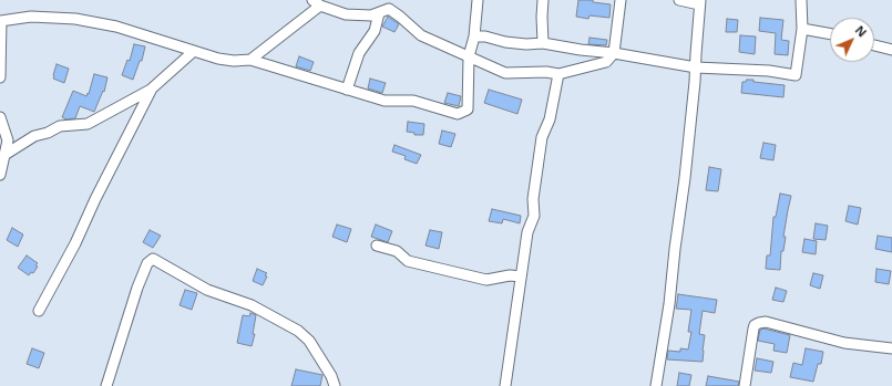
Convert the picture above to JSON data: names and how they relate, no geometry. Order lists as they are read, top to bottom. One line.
{"north":"top right"}
